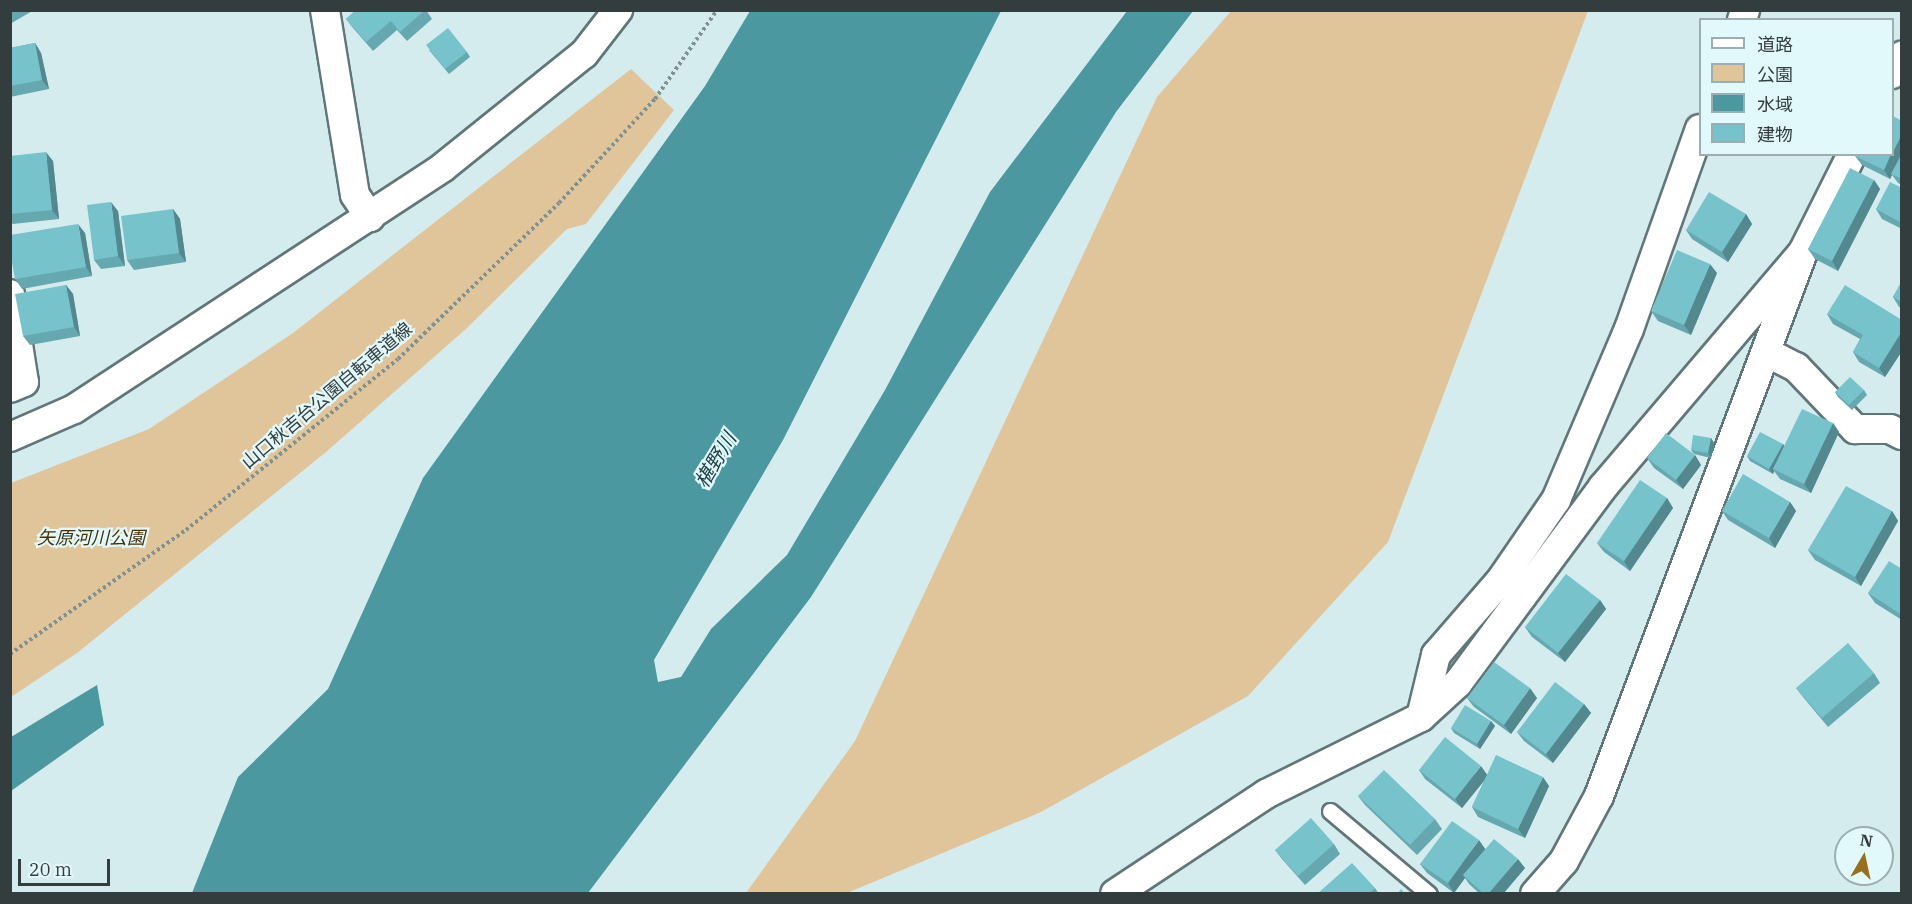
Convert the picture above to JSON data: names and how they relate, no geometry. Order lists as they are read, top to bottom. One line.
{"streets":{"path":["山口秋吉台公園自転車道線"]},"water":["椹野川"],"parks":["矢原河川公園"],"legend":["道路","公園","水域","建物"],"scale_bar":"20 m","north":"top"}
